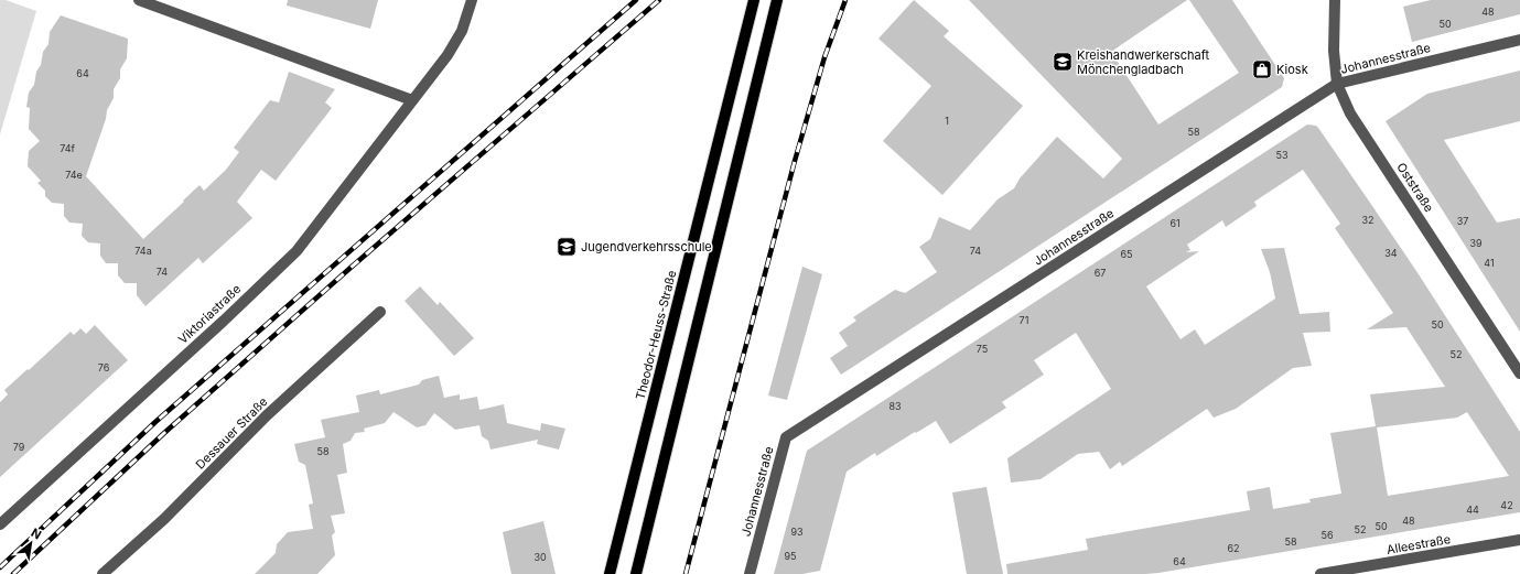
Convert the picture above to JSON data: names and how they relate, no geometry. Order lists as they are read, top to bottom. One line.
{"streets":{"main road":["Theodor-Heuss-Straße"],"street":["Johannesstraße","Oststraße","Viktoriastraße","Dessauer Straße","Alleestraße"]},"crossings":[["Johannesstraße","Oststraße"]],"places":{"school or university":["Kreishandwerkerschaft Mönchengladbach","Jugendverkehrsschule"],"shop":["Kiosk"]},"house_numbers":["48","50","64","1","58","74f","53","74e","32","37","61","39","74a","74","34","65","41","74","67","71","50","75","52","76","83","79","58","42","44","48","50","52","93","56","58","62","95","30","64"],"north":"top right"}
